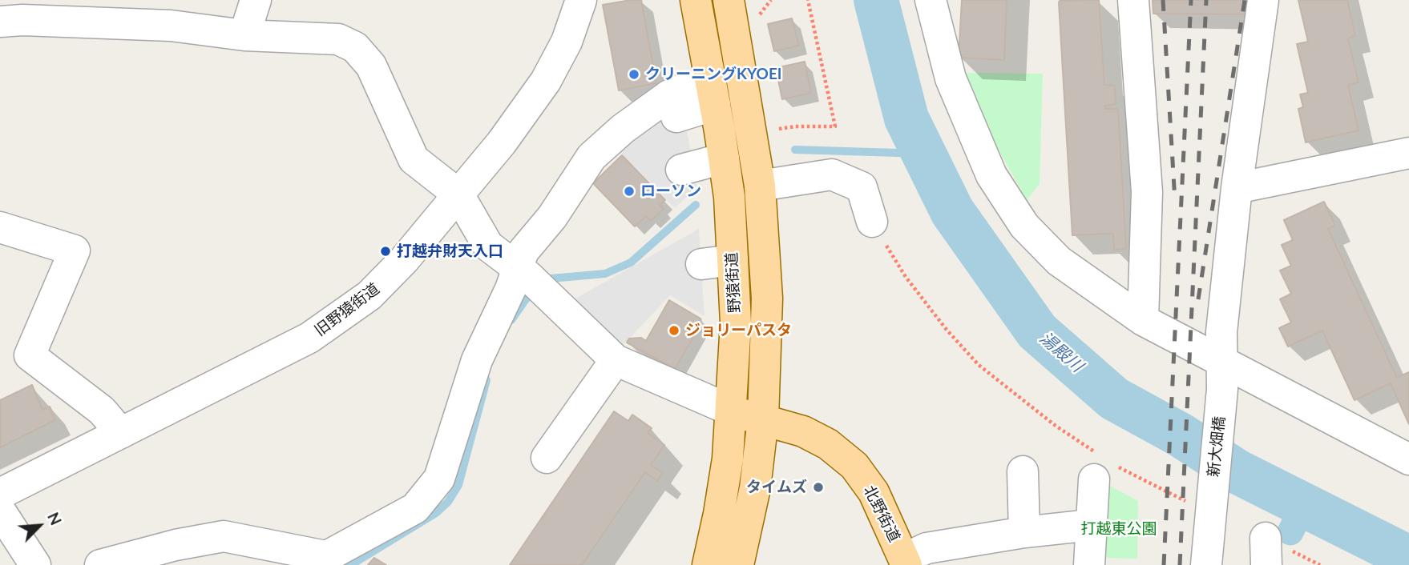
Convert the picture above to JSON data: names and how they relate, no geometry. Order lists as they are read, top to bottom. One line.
{"streets":{"main road":["野猿街道","北野街道"],"street":["旧野猿街道","新大畑橋"]},"crossings":[["野猿街道","北野街道"]],"water":["湯殿川"],"parks":["打越東公園"],"places":["クリーニングKYOEI","ローソン","打越弁財天入口","ジョリーパスタ","タイムズ"],"north":"top right"}
